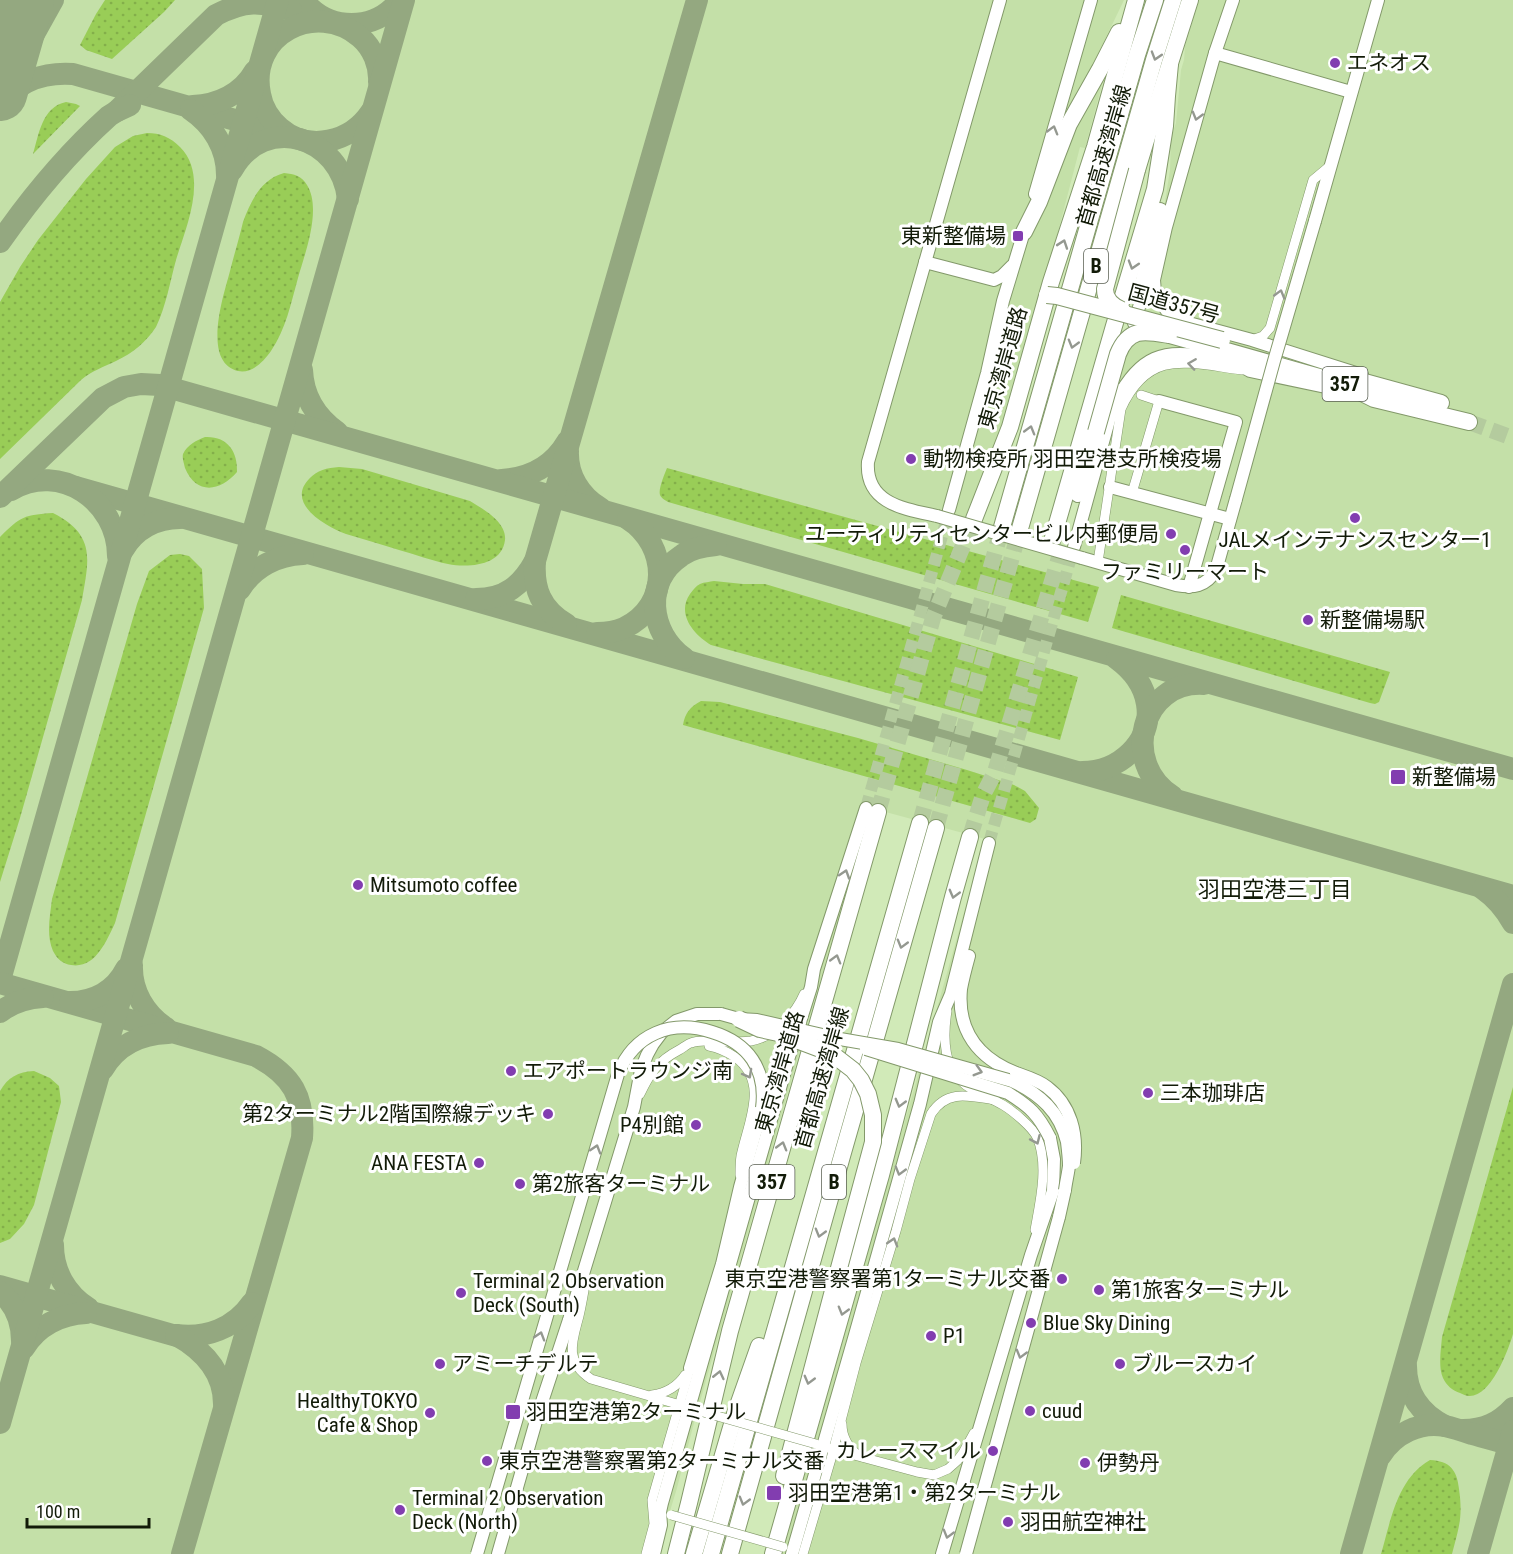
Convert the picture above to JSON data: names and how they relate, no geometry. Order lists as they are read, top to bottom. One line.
{"streets":{"highway":["首都高速湾岸線","B","国道357号","東京湾岸道路","357"]},"crossings":[["国道357号","東京湾岸道路"],["国道357号","357"]],"districts":["羽田空港三丁目"],"places":{"other":["エネオス","動物検疫所 羽田空港支所検疫場","JALメインテナンスセンター1","ユーティリティセンタービル内郵便局","ファミリーマート","新整備場駅","Mitsumoto coffee","エアポートラウンジ南","三本珈琲店","第2ターミナル2階国際線デッキ","P4別館","ANA FESTA","第2旅客ターミナル","東京空港警察署第1ターミナル交番","第1旅客ターミナル","Terminal 2 Observation Deck (South)","Blue Sky Dining","P1","アミーチデルテ","ブルースカイ","cuud","HealthyTOKYO Cafe & Shop","カレースマイル","東京空港警察署第2ターミナル交番","伊勢丹","Terminal 2 Observation Deck (North)","羽田航空神社"],"transit":["東新整備場","新整備場","羽田空港第2ターミナル","羽田空港第1・第2ターミナル"]},"scale_bar":"100 m"}
